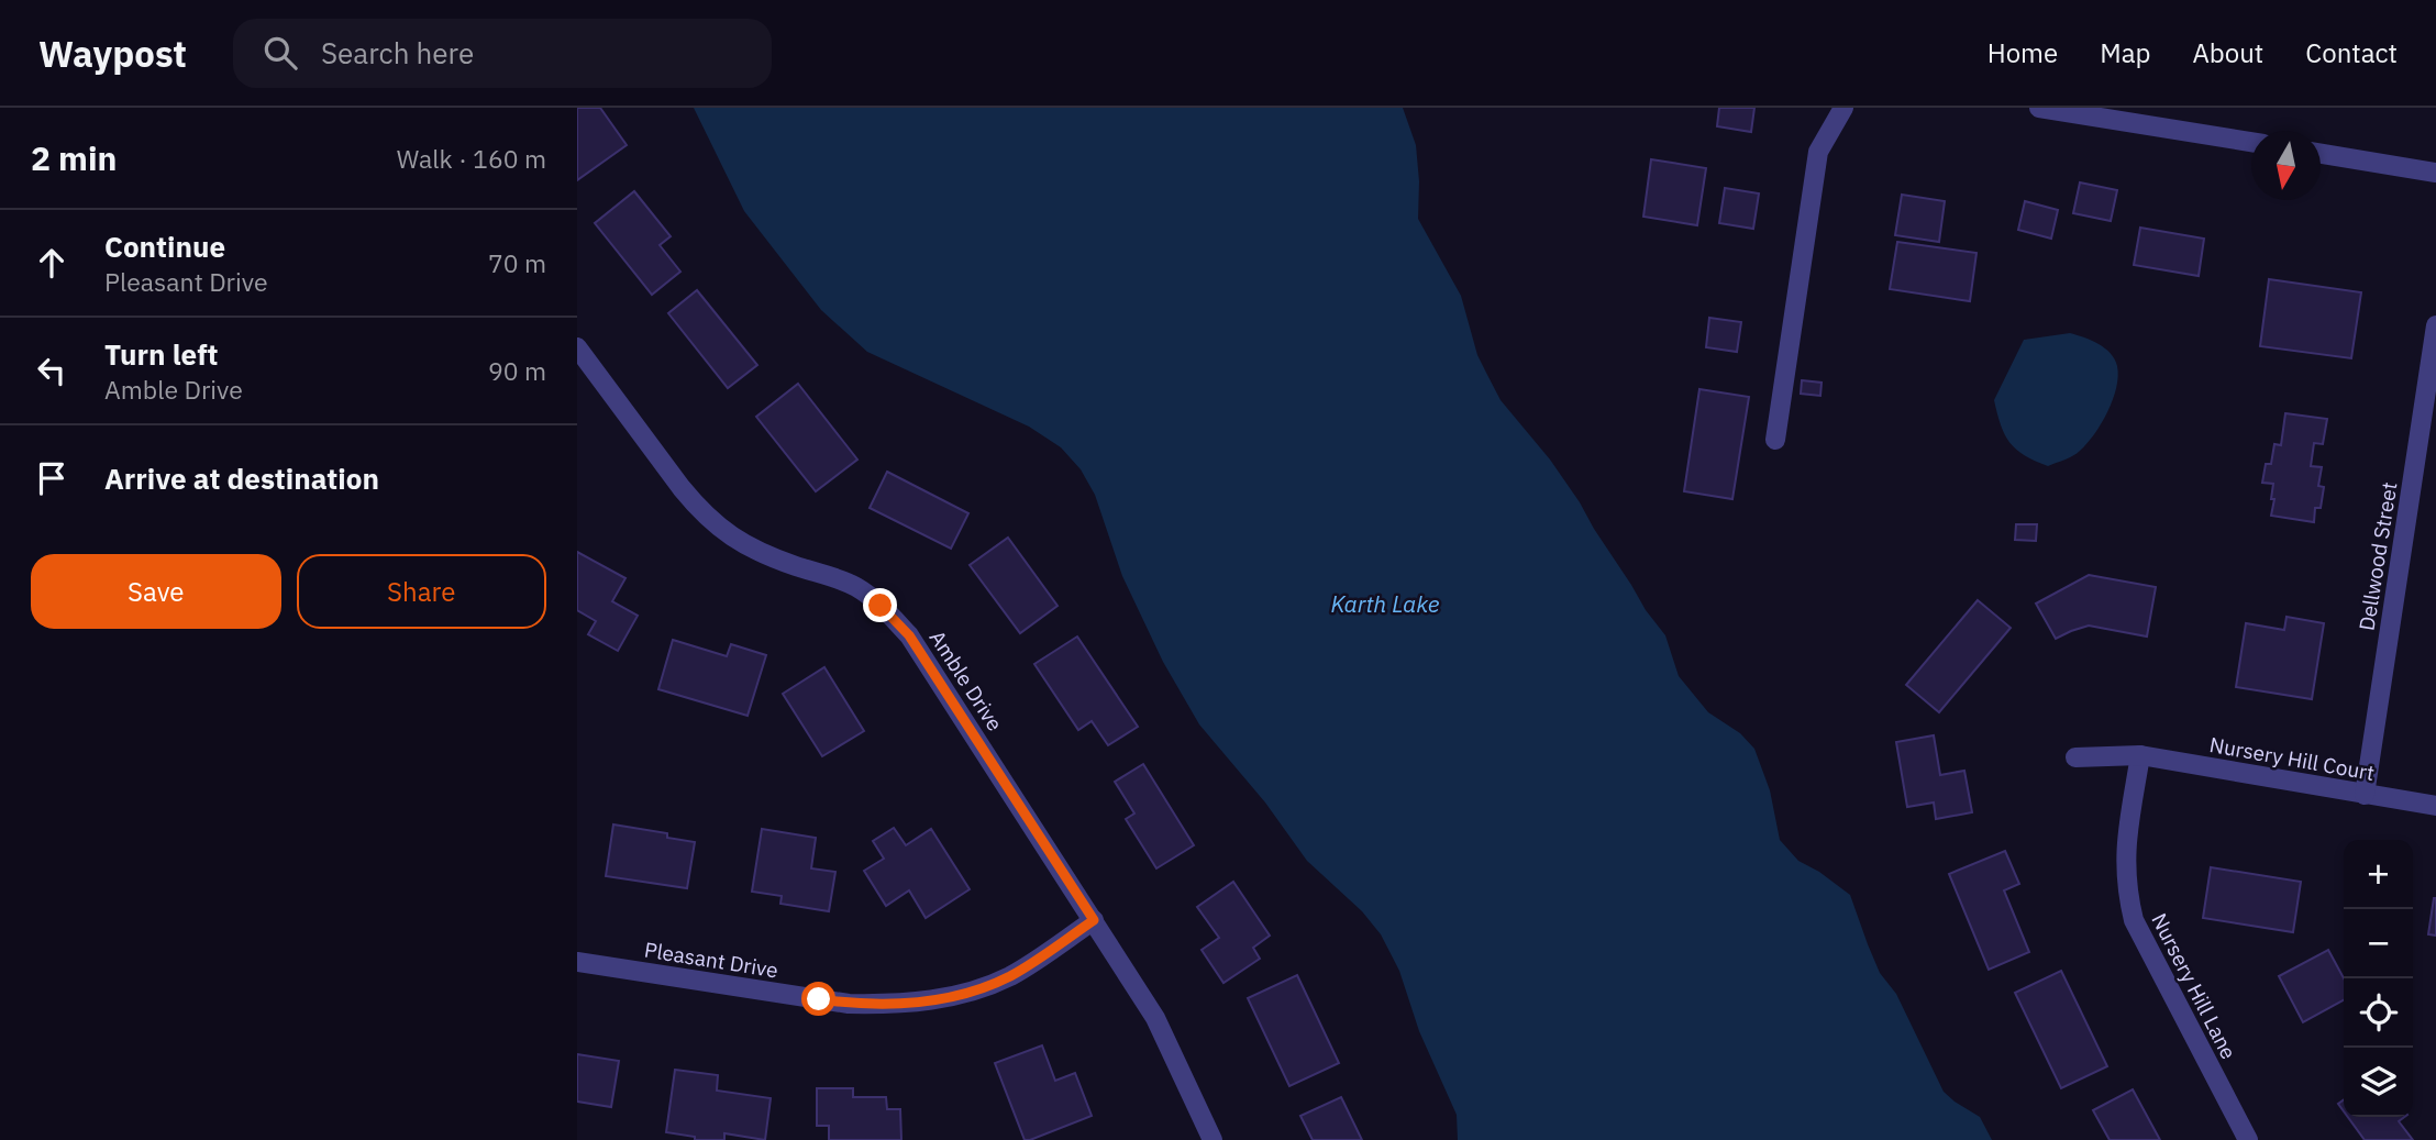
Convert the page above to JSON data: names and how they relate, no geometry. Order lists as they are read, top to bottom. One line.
{"streets":{"street":["Dellwood Street","Amble Drive","Nursery Hill Court","Pleasant Drive","Nursery Hill Lane"]},"crossings":[["Dellwood Street","Nursery Hill Court"],["Amble Drive","Pleasant Drive"],["Nursery Hill Court","Nursery Hill Lane"]],"water":["Karth Lake"],"north":"bottom","page":{"header":"Waypost","search":"Search here","nav":["Home","Map","About","Contact"],"heading":["2 min","Walk · 160 m"],"list":[["Continue","Pleasant Drive","70 m"],["Turn left","Amble Drive","90 m"],"Arrive at destination"],"buttons":["Save","Share"],"map_buttons":["+","−"]}}
